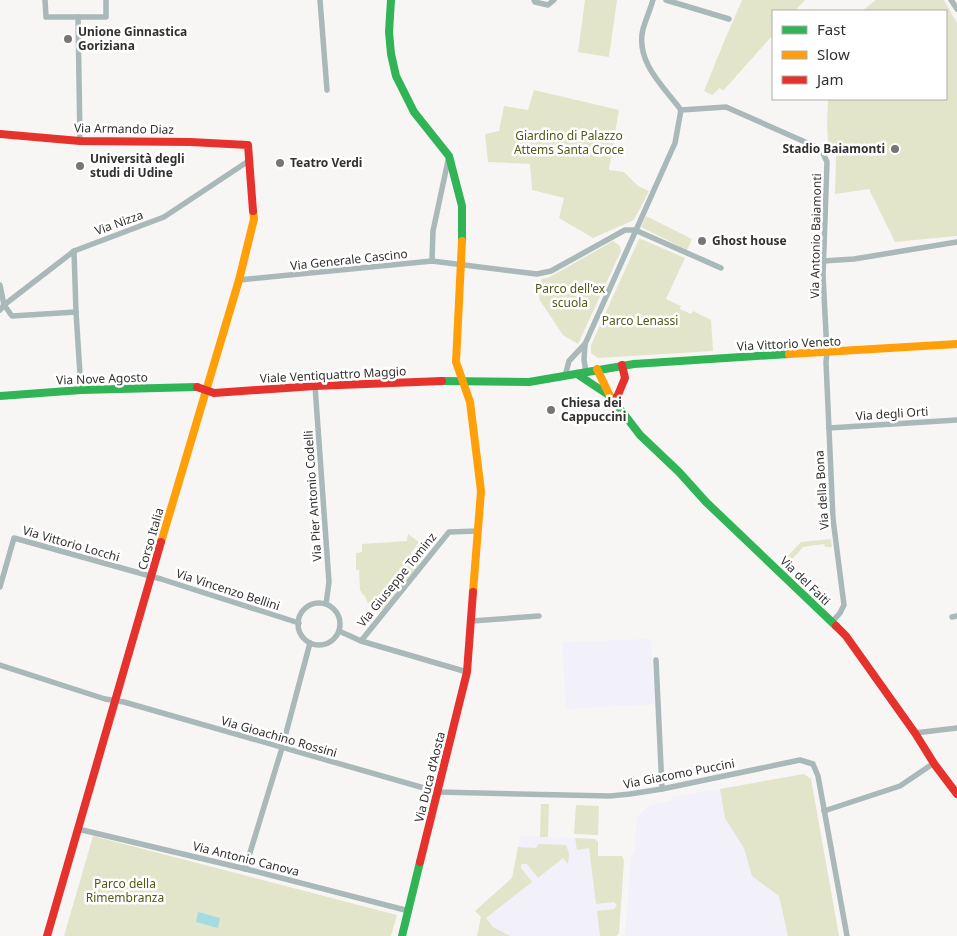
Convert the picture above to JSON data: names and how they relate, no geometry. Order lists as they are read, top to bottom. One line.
{"streets":{"main road":["Via Armando Diaz","Via Vittorio Veneto","Viale Ventiquattro Maggio","Via Nove Agosto","Corso Italia","Via del Faiti","Via Duca d'Aosta"],"street":["Via Nizza","Via Antonio Baiamonti","Via Generale Cascino","Via degli Orti","Via della Bona","Via Pier Antonio Codelli","Via Vittorio Locchi","Via Giuseppe Tominz","Via Vincenzo Bellini","Via Gioachino Rossini","Via Giacomo Puccini","Via Antonio Canova"]},"crossings":[["Via Armando Diaz","Corso Italia"],["Via Nizza","Corso Italia"],["Via Antonio Baiamonti","Via Vittorio Veneto"],["Via Antonio Baiamonti","Via della Bona"],["Via Generale Cascino","Corso Italia"],["Via Generale Cascino","Via Duca d'Aosta"],["Via Vittorio Veneto","Viale Ventiquattro Maggio"],["Via Vittorio Veneto","Via della Bona"],["Viale Ventiquattro Maggio","Via Nove Agosto"],["Viale Ventiquattro Maggio","Via Pier Antonio Codelli"],["Viale Ventiquattro Maggio","Corso Italia"],["Viale Ventiquattro Maggio","Via Duca d'Aosta"],["Via Nove Agosto","Corso Italia"],["Via degli Orti","Via della Bona"],["Via della Bona","Via del Faiti"],["Via Pier Antonio Codelli","Via Vincenzo Bellini"],["Corso Italia","Via Vittorio Locchi"],["Corso Italia","Via Vincenzo Bellini"],["Corso Italia","Via Gioachino Rossini"],["Corso Italia","Via Antonio Canova"],["Via Vittorio Locchi","Via Vincenzo Bellini"],["Via Giuseppe Tominz","Via Duca d'Aosta"],["Via Gioachino Rossini","Via Giacomo Puccini"],["Via Gioachino Rossini","Via Duca d'Aosta"],["Via Giacomo Puccini","Via Duca d'Aosta"],["Via Duca d'Aosta","Via Antonio Canova"]],"parks":["Giardino di Palazzo Attems Santa Croce","Parco dell'ex scuola","Parco Lenassi","Parco della Rimembranza"],"places":["Unione Ginnastica Goriziana","Stadio Baiamonti","Teatro Verdi","Università degli studi di Udine","Ghost house","Chiesa dei Cappuccini"],"legend":["Fast","Slow","Jam"]}
